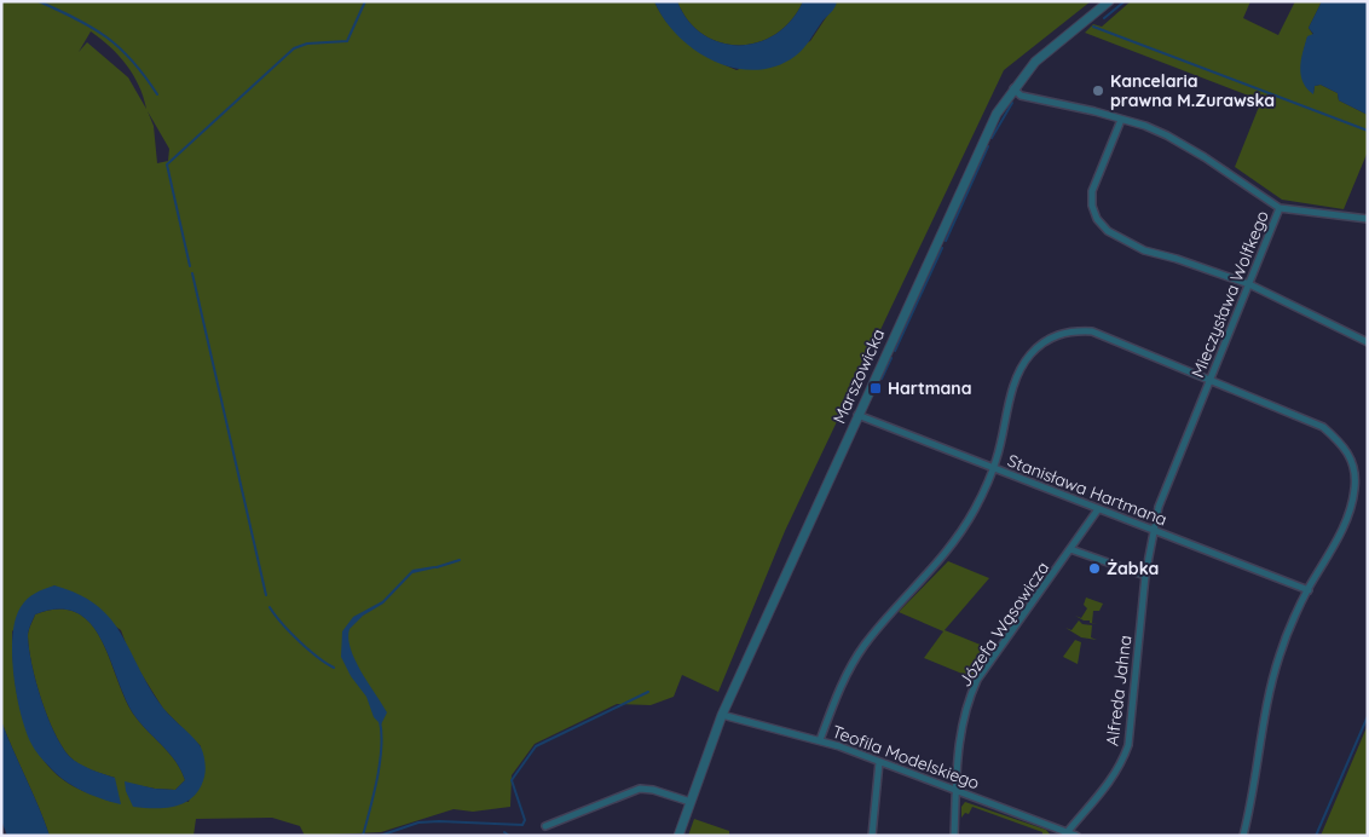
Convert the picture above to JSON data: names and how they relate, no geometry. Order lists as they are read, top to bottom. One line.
{"streets":{"street":["Mieczysława Wolfkego","Marszowicka","Stanisława Hartmana","Józefa Wąsowicza","Alfreda Jahna","Teofila Modelskiego"]},"crossings":[["Mieczysława Wolfkego","Marszowicka"],["Mieczysława Wolfkego","Stanisława Hartmana"],["Mieczysława Wolfkego","Alfreda Jahna"],["Marszowicka","Stanisława Hartmana"],["Marszowicka","Teofila Modelskiego"],["Stanisława Hartmana","Józefa Wąsowicza"],["Stanisława Hartmana","Alfreda Jahna"],["Józefa Wąsowicza","Teofila Modelskiego"],["Alfreda Jahna","Teofila Modelskiego"]],"places":{"other":["Kancelaria prawna M.Zurawska","Żabka"],"transit":["Hartmana"]}}
